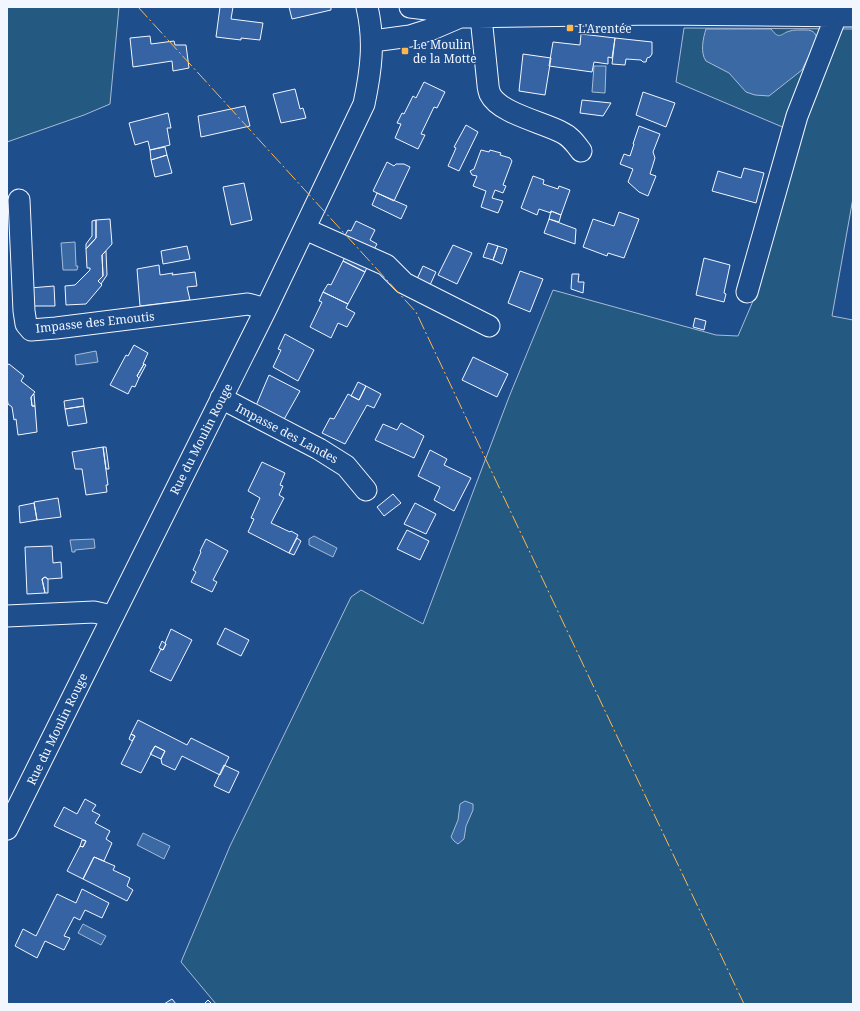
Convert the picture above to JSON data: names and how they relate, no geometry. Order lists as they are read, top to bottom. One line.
{"streets":{"street":["Impasse des Emoutis","Impasse des Landes","Rue du Moulin Rouge"]},"crossings":[["Impasse des Emoutis","Rue du Moulin Rouge"],["Impasse des Landes","Rue du Moulin Rouge"]],"places":{"transit":["L'Arentée","Le Moulin de la Motte"]}}
